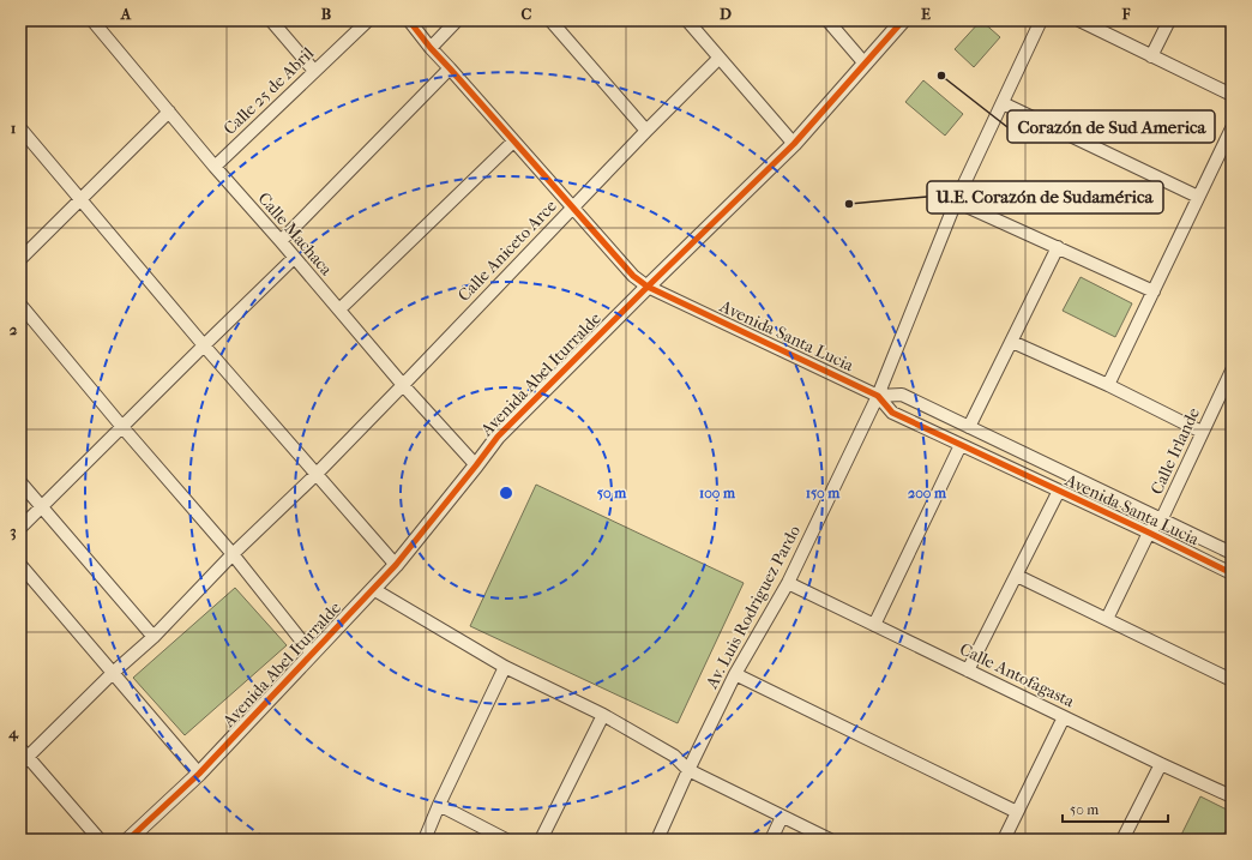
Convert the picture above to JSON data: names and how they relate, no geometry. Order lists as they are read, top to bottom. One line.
{"streets":{"street":["Calle 25 de Abril","Calle Machaca","Calle Aniceto Arce","Avenida Santa Lucia","Avenida Abel Iturralde","Calle Irlande","Av. Luis Rodriguez Pardo","Calle Antofagasta"]},"crossings":[["Calle 25 de Abril","Calle Machaca"],["Calle Machaca","Calle Aniceto Arce"],["Calle Machaca","Avenida Abel Iturralde"],["Calle Aniceto Arce","Avenida Santa Lucia"],["Avenida Santa Lucia","Avenida Abel Iturralde"],["Avenida Santa Lucia","Calle Irlande"],["Avenida Santa Lucia","Av. Luis Rodriguez Pardo"],["Av. Luis Rodriguez Pardo","Calle Antofagasta"]],"places":["Corazón de Sud America","U.E. Corazón de Sudamérica"],"scale_bar":"50 m","grid":{"columns":["A","B","C","D","E","F"],"rows":["1","2","3","4"]},"rings":["50 m","100 m","150 m","200 m"]}
